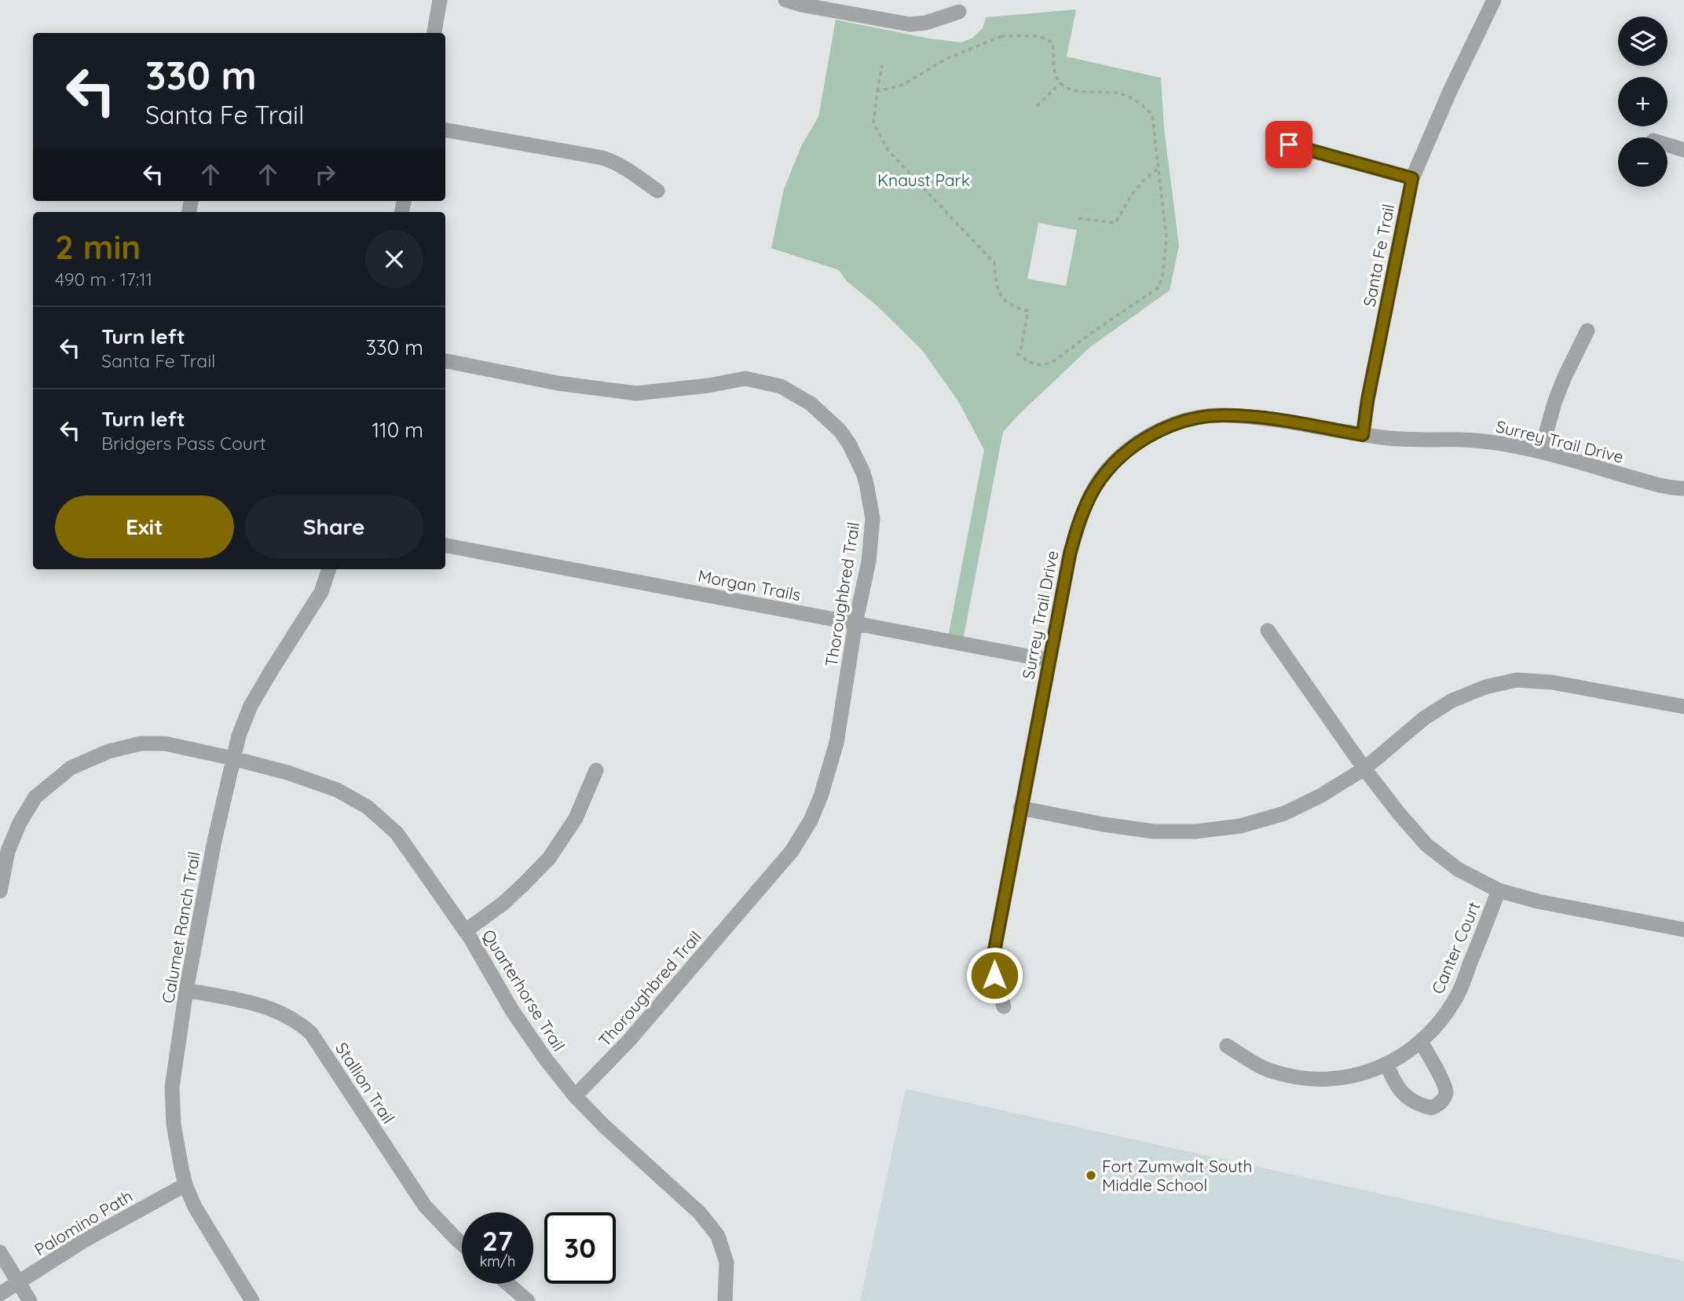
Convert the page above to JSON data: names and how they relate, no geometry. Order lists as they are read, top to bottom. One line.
{"streets":{"street":["Santa Fe Trail","Surrey Trail Drive","Morgan Trails","Thoroughbred Trail","Calumet Ranch Trail","Canter Court","Quarterhorse Trail","Stallion Trail","Palomino Path"]},"crossings":[["Santa Fe Trail","Surrey Trail Drive"],["Surrey Trail Drive","Morgan Trails"],["Morgan Trails","Thoroughbred Trail"],["Thoroughbred Trail","Quarterhorse Trail"],["Calumet Ranch Trail","Quarterhorse Trail"],["Calumet Ranch Trail","Stallion Trail"],["Calumet Ranch Trail","Palomino Path"]],"parks":["Knaust Park"],"places":["Fort Zumwalt South Middle School"],"page":{"map_buttons":["+","−"],"turn":["330 m","Santa Fe Trail"],"heading":["2 min","490 m · 17:11"],"list":[{"name":"Turn left","note":"Santa Fe Trail","value":"330 m"},{"name":"Turn left","note":"Bridgers Pass Court","value":"110 m"}],"buttons":["Exit","Share"],"speed":"27 km/h","limit":"30"}}
